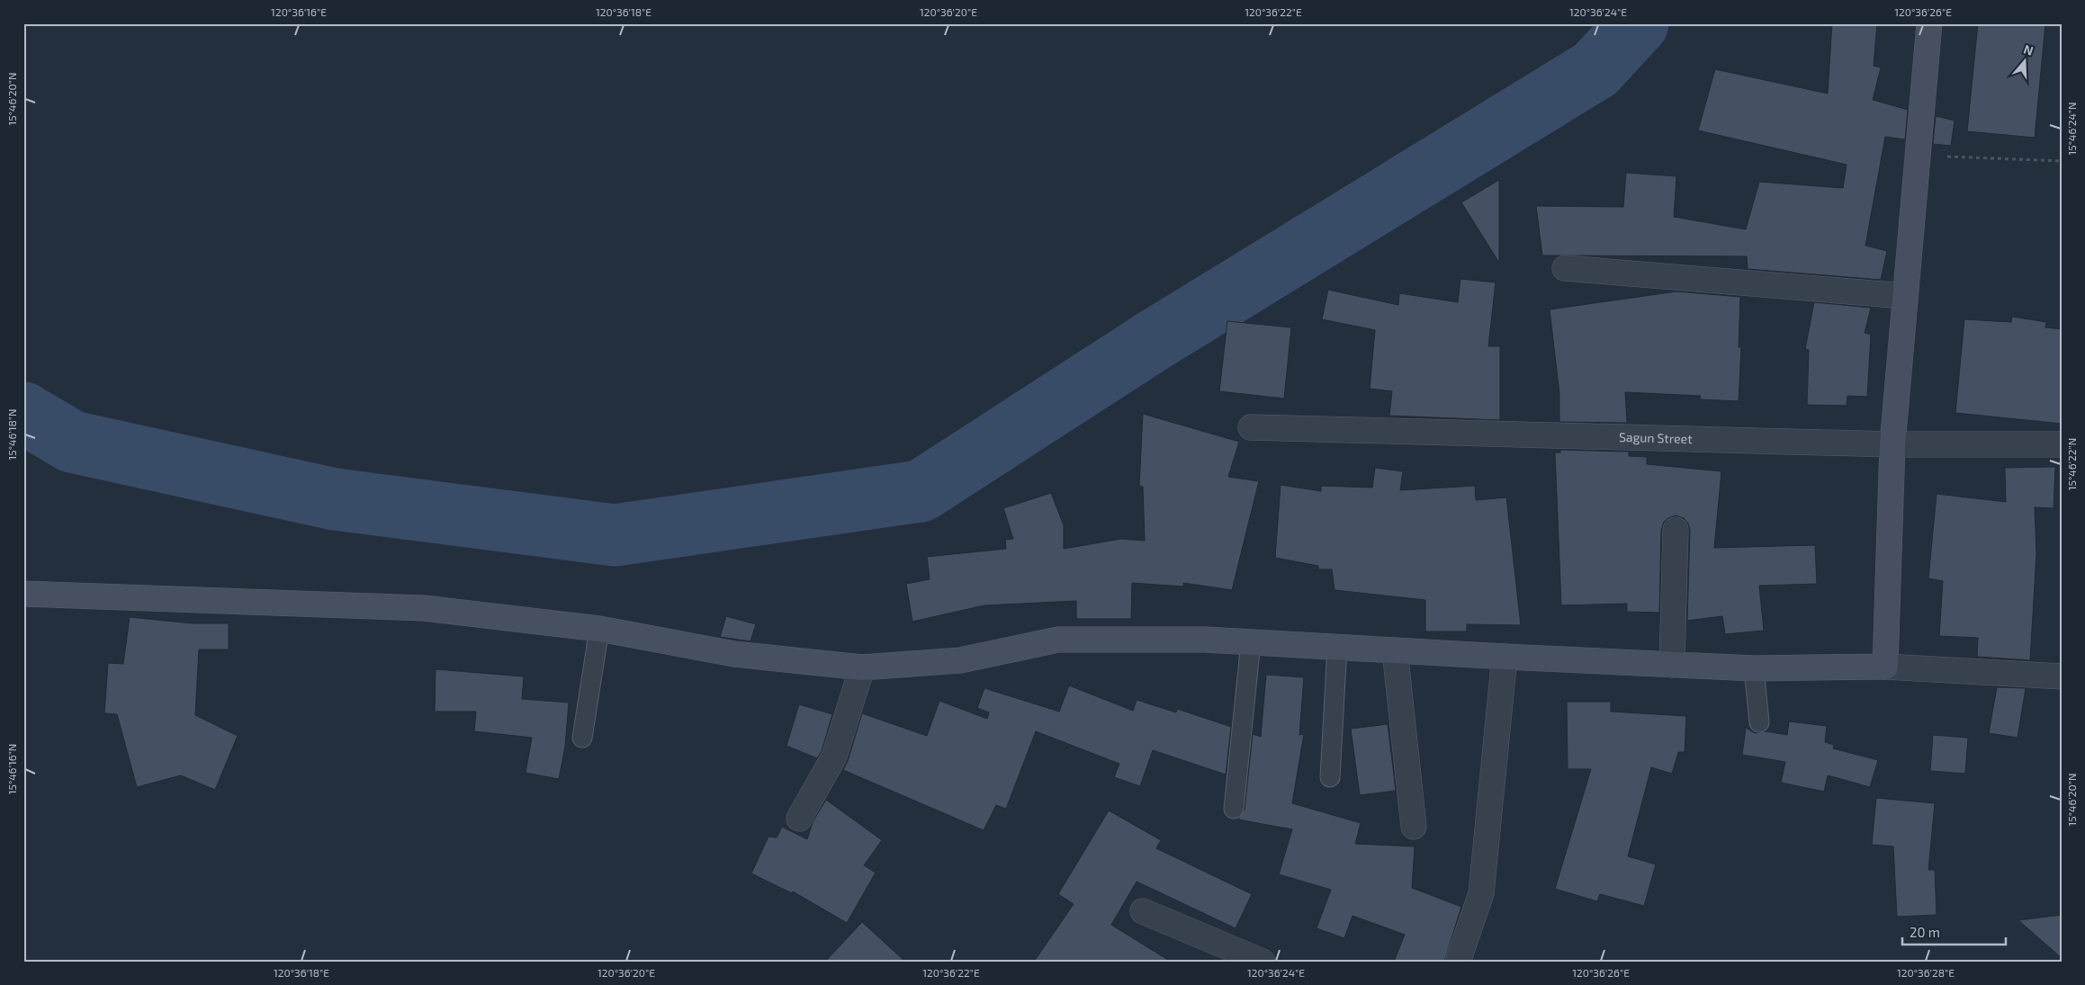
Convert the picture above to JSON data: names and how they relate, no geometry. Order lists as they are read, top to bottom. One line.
{"streets":{"street":["Sagun Street"]},"scale_bar":"20 m","north":"top","coordinates":["120°36'16\"E","120°36'18\"E","120°36'20\"E","120°36'22\"E","120°36'24\"E","120°36'26\"E","15°46'20\"N","15°46'24\"N","15°46'18\"N","15°46'22\"N","15°46'16\"N","120°36'28\"E"]}
